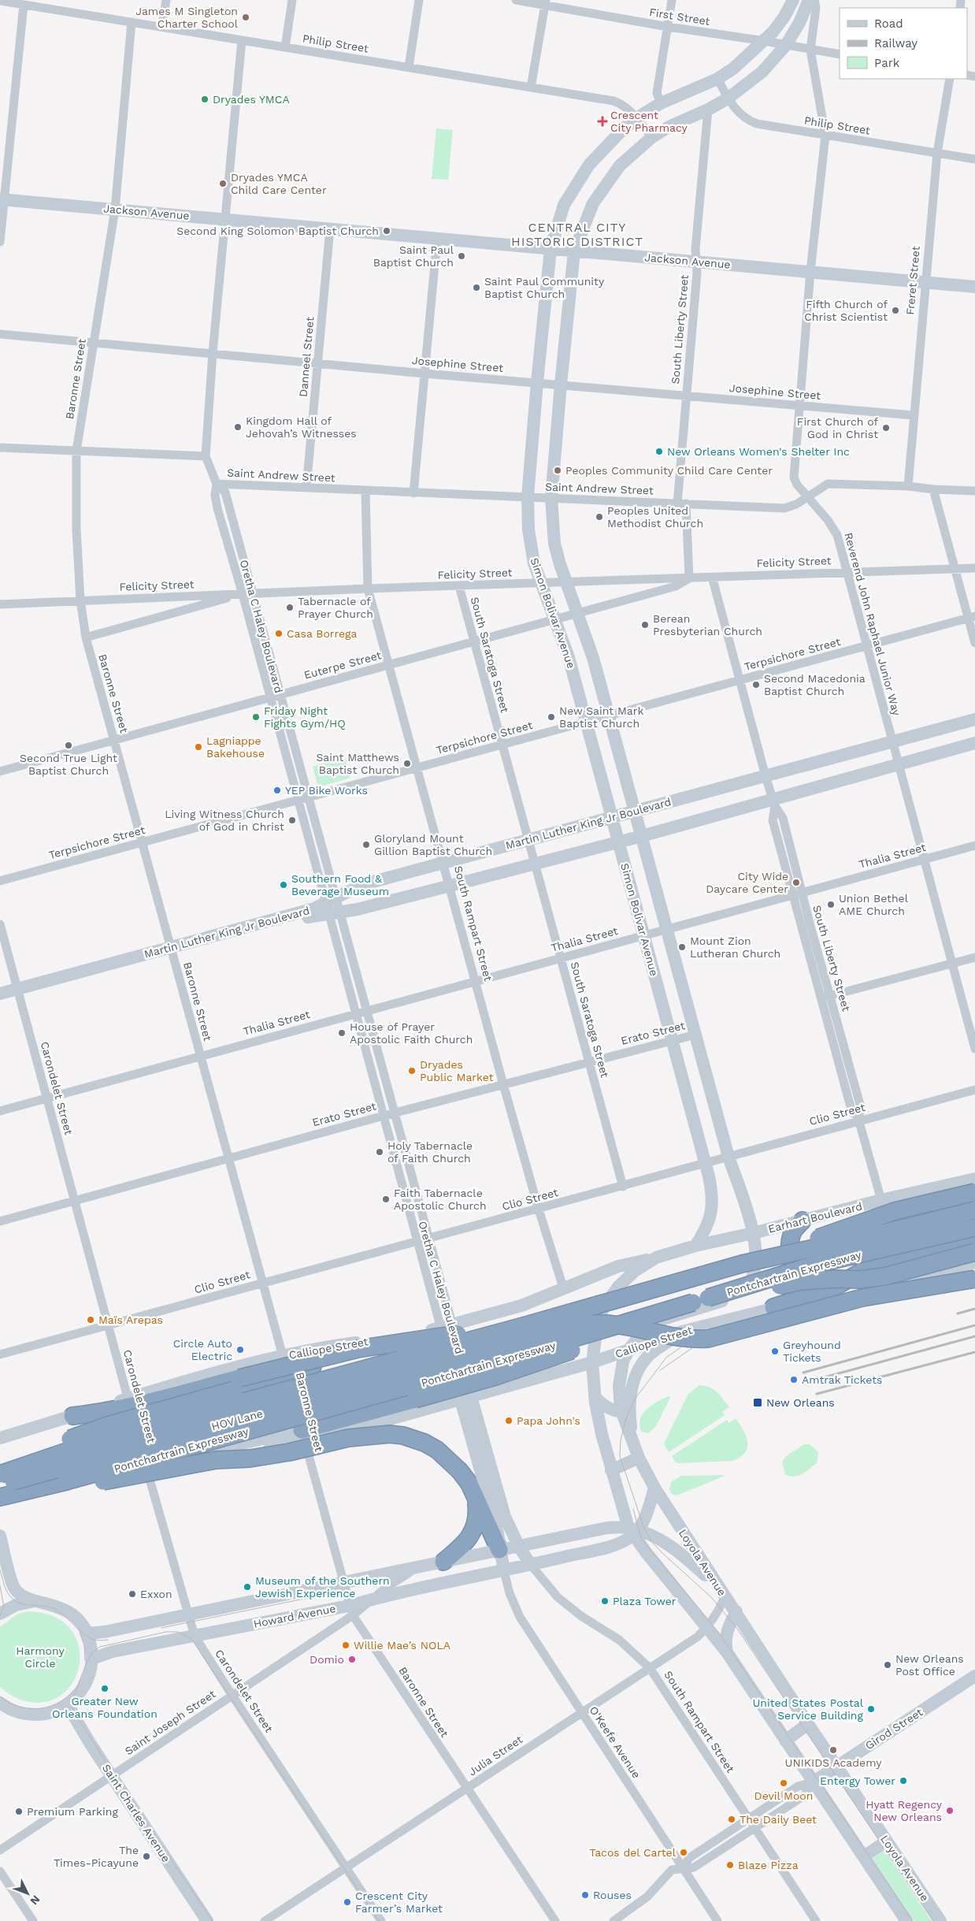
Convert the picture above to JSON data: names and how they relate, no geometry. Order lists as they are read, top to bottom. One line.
{"streets":{"highway":["Pontchartrain Expressway","HOV Lane"],"street":["First Street","Philip Street","Jackson Avenue","Freret Street","South Liberty Street","Danneel Street","Josephine Street","Baronne Street","Saint Andrew Street","Felicity Street","Simon Bolivar Avenue","Reverend John Raphael Junior Way","Oretha C Haley Boulevard","Terpsichore Street","South Saratoga Street","Euterpe Street","Martin Luther King Jr Boulevard","Thalia Street","South Rampart Street","Erato Street","Carondelet Street","Clio Street","Earhart Boulevard","Calliope Street","Loyola Avenue","Howard Avenue","Saint Joseph Street","Girod Street","O'Keefe Avenue","Julia Street","Saint Charles Avenue"]},"crossings":[["First Street","Simon Bolivar Avenue"],["First Street","Reverend John Raphael Junior Way"],["Philip Street","Freret Street"],["Philip Street","Baronne Street"],["Philip Street","Simon Bolivar Avenue"],["Philip Street","Reverend John Raphael Junior Way"],["Philip Street","Oretha C Haley Boulevard"],["Jackson Avenue","Freret Street"],["Jackson Avenue","South Liberty Street"],["Jackson Avenue","Danneel Street"],["Jackson Avenue","Baronne Street"],["Jackson Avenue","Simon Bolivar Avenue"],["Jackson Avenue","Reverend John Raphael Junior Way"],["Jackson Avenue","Oretha C Haley Boulevard"],["Freret Street","Josephine Street"],["Freret Street","Saint Andrew Street"],["South Liberty Street","Josephine Street"],["South Liberty Street","Saint Andrew Street"],["South Liberty Street","Felicity Street"],["South Liberty Street","Simon Bolivar Avenue"],["South Liberty Street","Terpsichore Street"],["South Liberty Street","Euterpe Street"],["South Liberty Street","Martin Luther King Jr Boulevard"],["South Liberty Street","Thalia Street"],["South Liberty Street","Clio Street"],["South Liberty Street","Earhart Boulevard"],["Danneel Street","Josephine Street"],["Danneel Street","Saint Andrew Street"],["Josephine Street","Baronne Street"],["Josephine Street","Simon Bolivar Avenue"],["Josephine Street","Reverend John Raphael Junior Way"],["Josephine Street","Oretha C Haley Boulevard"],["Baronne Street","Felicity Street"],["Baronne Street","Terpsichore Street"],["Baronne Street","Euterpe Street"],["Baronne Street","Martin Luther King Jr Boulevard"],["Baronne Street","Thalia Street"],["Baronne Street","Erato Street"],["Baronne Street","Clio Street"],["Baronne Street","Calliope Street"],["Baronne Street","Howard Avenue"],["Baronne Street","Saint Joseph Street"],["Baronne Street","Julia Street"],["Saint Andrew Street","Simon Bolivar Avenue"],["Saint Andrew Street","Reverend John Raphael Junior Way"],["Saint Andrew Street","Oretha C Haley Boulevard"],["Saint Andrew Street","South Rampart Street"],["Felicity Street","Simon Bolivar Avenue"],["Felicity Street","Reverend John Raphael Junior Way"],["Felicity Street","Oretha C Haley Boulevard"],["Felicity Street","South Saratoga Street"],["Felicity Street","Euterpe Street"],["Felicity Street","South Rampart Street"],["Simon Bolivar Avenue","Terpsichore Street"],["Simon Bolivar Avenue","Euterpe Street"],["Simon Bolivar Avenue","Martin Luther King Jr Boulevard"],["Simon Bolivar Avenue","Thalia Street"],["Simon Bolivar Avenue","Erato Street"],["Simon Bolivar Avenue","Clio Street"],["Simon Bolivar Avenue","Earhart Boulevard"],["Reverend John Raphael Junior Way","Terpsichore Street"],["Reverend John Raphael Junior Way","Martin Luther King Jr Boulevard"],["Reverend John Raphael Junior Way","Thalia Street"],["Oretha C Haley Boulevard","Terpsichore Street"],["Oretha C Haley Boulevard","Euterpe Street"],["Oretha C Haley Boulevard","Martin Luther King Jr Boulevard"],["Oretha C Haley Boulevard","Thalia Street"],["Oretha C Haley Boulevard","South Rampart Street"],["Oretha C Haley Boulevard","Erato Street"],["Oretha C Haley Boulevard","Clio Street"],["Oretha C Haley Boulevard","Calliope Street"],["Oretha C Haley Boulevard","Howard Avenue"],["Oretha C Haley Boulevard","O'Keefe Avenue"],["Terpsichore Street","South Saratoga Street"],["Terpsichore Street","South Rampart Street"],["South Saratoga Street","Euterpe Street"],["South Saratoga Street","Martin Luther King Jr Boulevard"],["South Saratoga Street","Thalia Street"],["South Saratoga Street","Erato Street"],["South Saratoga Street","Clio Street"],["Euterpe Street","South Rampart Street"],["Martin Luther King Jr Boulevard","South Rampart Street"],["Martin Luther King Jr Boulevard","Carondelet Street"],["Thalia Street","South Rampart Street"],["Thalia Street","Carondelet Street"],["South Rampart Street","Erato Street"],["South Rampart Street","Clio Street"],["South Rampart Street","Calliope Street"],["South Rampart Street","Howard Avenue"],["South Rampart Street","Girod Street"],["South Rampart Street","Julia Street"],["Erato Street","Carondelet Street"],["Carondelet Street","Clio Street"],["Carondelet Street","Calliope Street"],["Carondelet Street","Howard Avenue"],["Carondelet Street","Saint Joseph Street"],["Carondelet Street","Julia Street"],["Earhart Boulevard","Calliope Street"],["Pontchartrain Expressway","Calliope Street"],["Loyola Avenue","Girod Street"],["Loyola Avenue","Julia Street"],["Howard Avenue","Saint Joseph Street"],["Howard Avenue","O'Keefe Avenue"],["Saint Joseph Street","Saint Charles Avenue"],["Girod Street","O'Keefe Avenue"],["O'Keefe Avenue","Julia Street"]],"districts":["CENTRAL CITY HISTORIC DISTRICT"],"parks":["Harmony Circle"],"places":{"other":["James M Singleton Charter School","Dryades YMCA","Dryades YMCA Child Care Center","Second King Solomon Baptist Church","Saint Paul Baptist Church","Saint Paul Community Baptist Church","Fifth Church of Christ Scientist","Kingdom Hall of Jehovah’s Witnesses","First Church of God in Christ","New Orleans Women's Shelter Inc","Peoples Community Child Care Center","Peoples United Methodist Church","Tabernacle of Prayer Church","Berean Presbyterian Church","Casa Borrega","Second Macedonia Baptist Church","Friday Night Fights Gym/HQ","New Saint Mark Baptist Church","Second True Light Baptist Church","Lagniappe Bakehouse","Saint Matthews Baptist Church","YEP Bike Works","Living Witness Church of God in Christ","Gloryland Mount Gillion Baptist Church","City Wide Daycare Center","Southern Food & Beverage Museum","Union Bethel AME Church","Mount Zion Lutheran Church","House of Prayer Apostolic Faith Church","Dryades Public Market","Holy Tabernacle of Faith Church","Faith Tabernacle Apostolic Church","Maïs Arepas","Circle Auto Electric","Greyhound Tickets","Amtrak Tickets","Papa John's","Museum of the Southern Jewish Experience","Exxon","Plaza Tower","Willie Mae’s NOLA","Domio","New Orleans Post Office","Greater New Orleans Foundation","United States Postal Service Building","UNIKIDS Academy","Entergy Tower","Devil Moon","Hyatt Regency New Orleans","Premium Parking","The Daily Beet","Tacos del Cartel","The Times-Picayune","Blaze Pizza","Rouses","Crescent City Farmer’s Market"],"health":["Crescent City Pharmacy"],"transit":["New Orleans"]},"legend":["Road","Railway","Park"],"north":"bottom right"}
